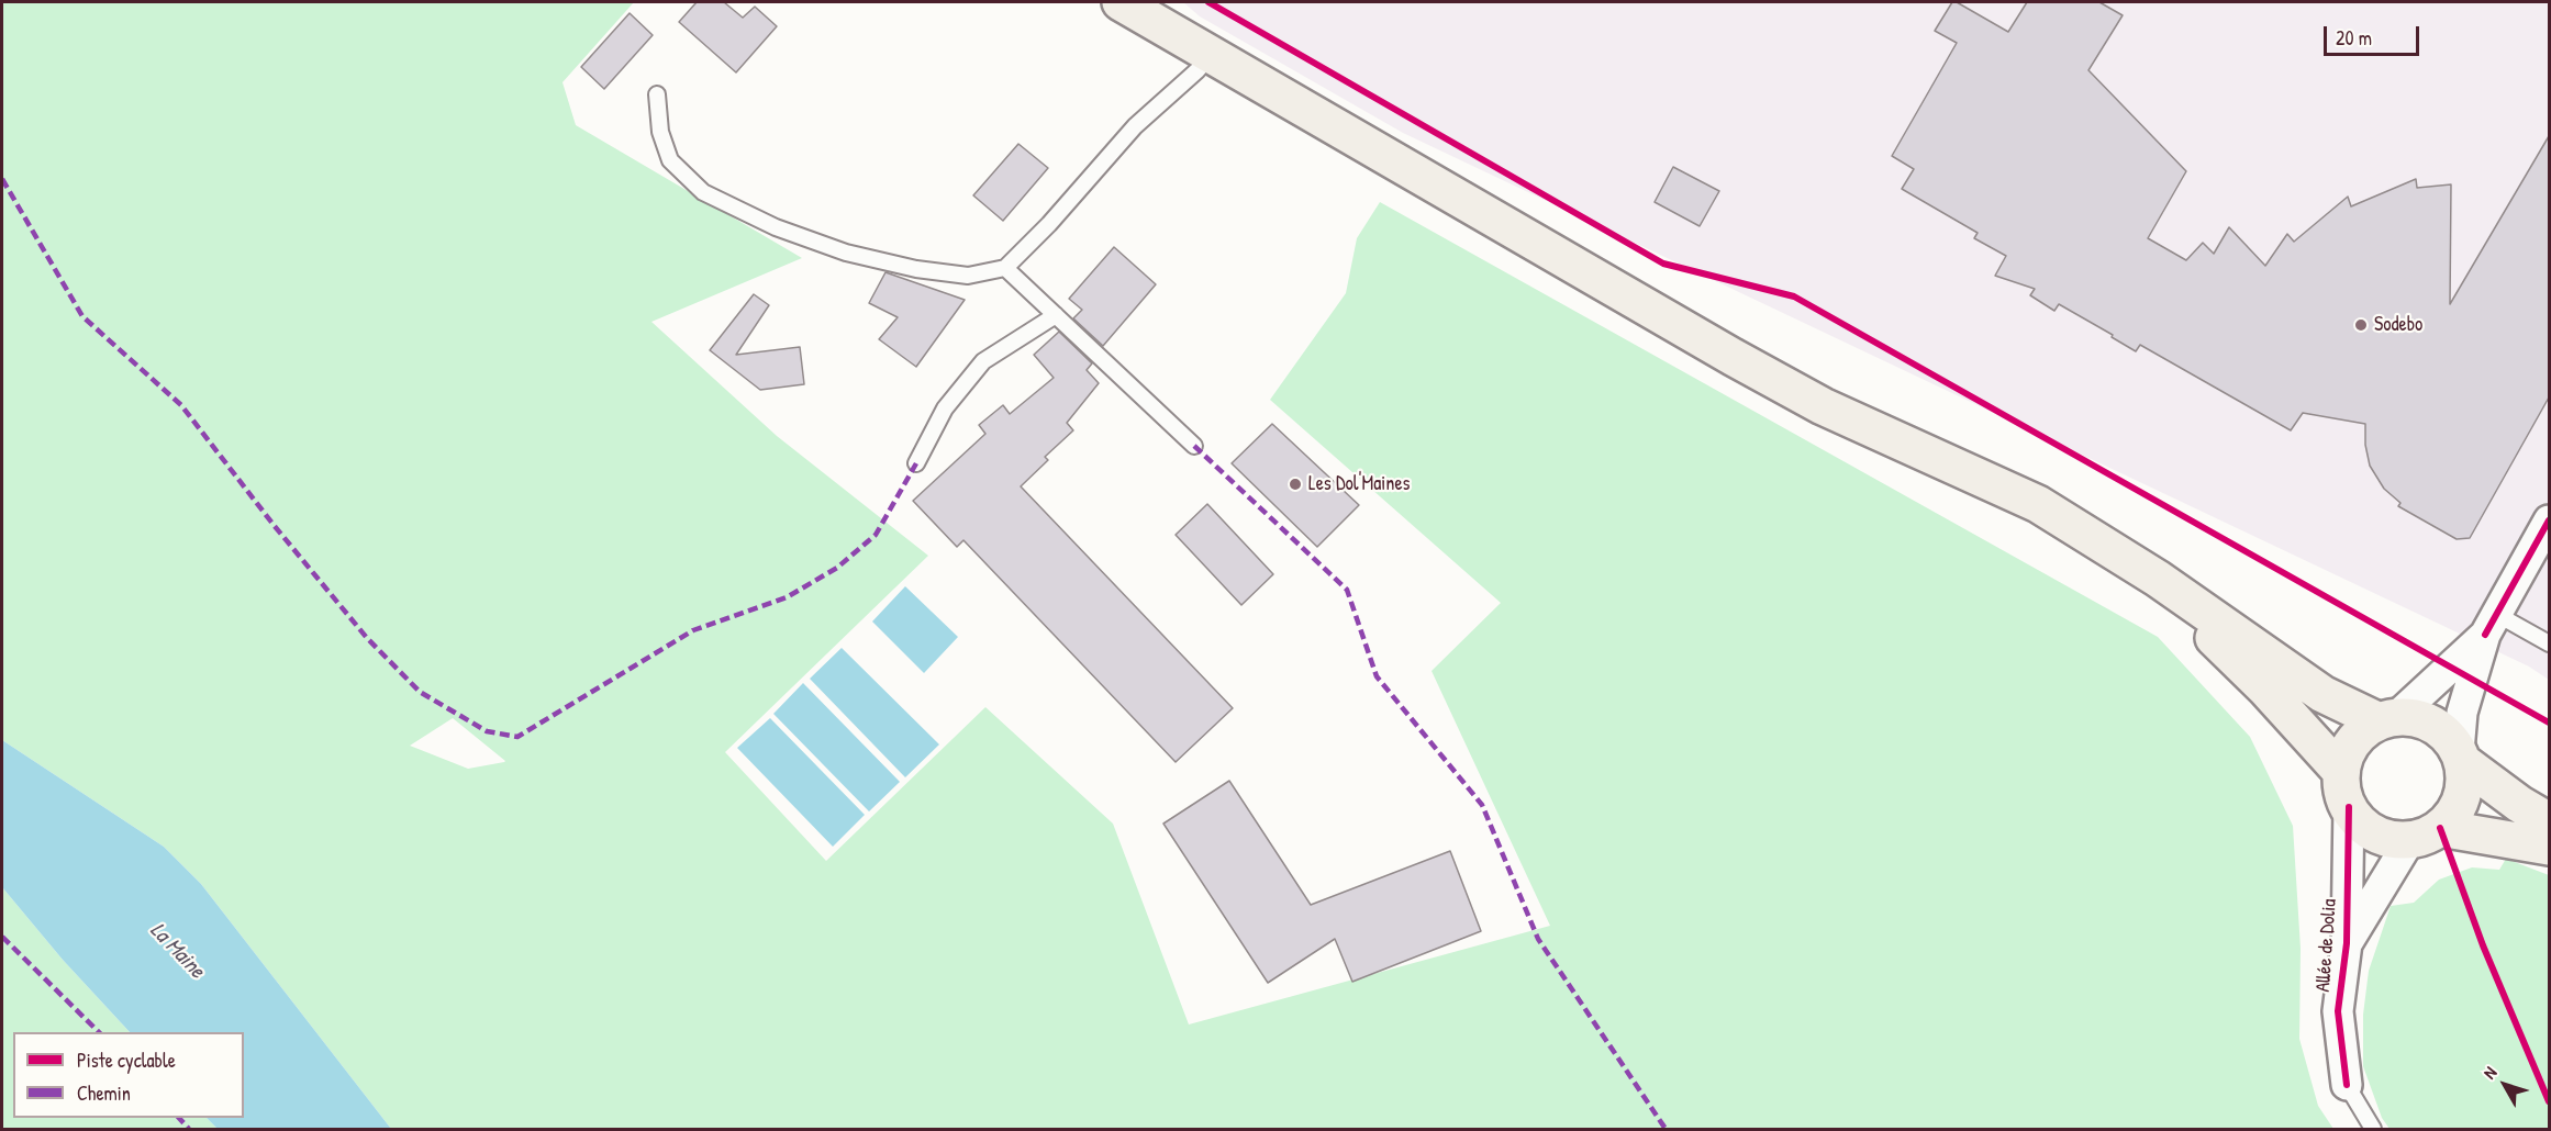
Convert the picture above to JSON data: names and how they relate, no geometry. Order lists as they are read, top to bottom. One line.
{"streets":{"street":["Allée de Dolia"]},"water":["La Maine"],"places":["Sodebo","Les Dol'Maines"],"legend":["Piste cyclable","Chemin"],"scale_bar":"20 m","north":"top left"}
